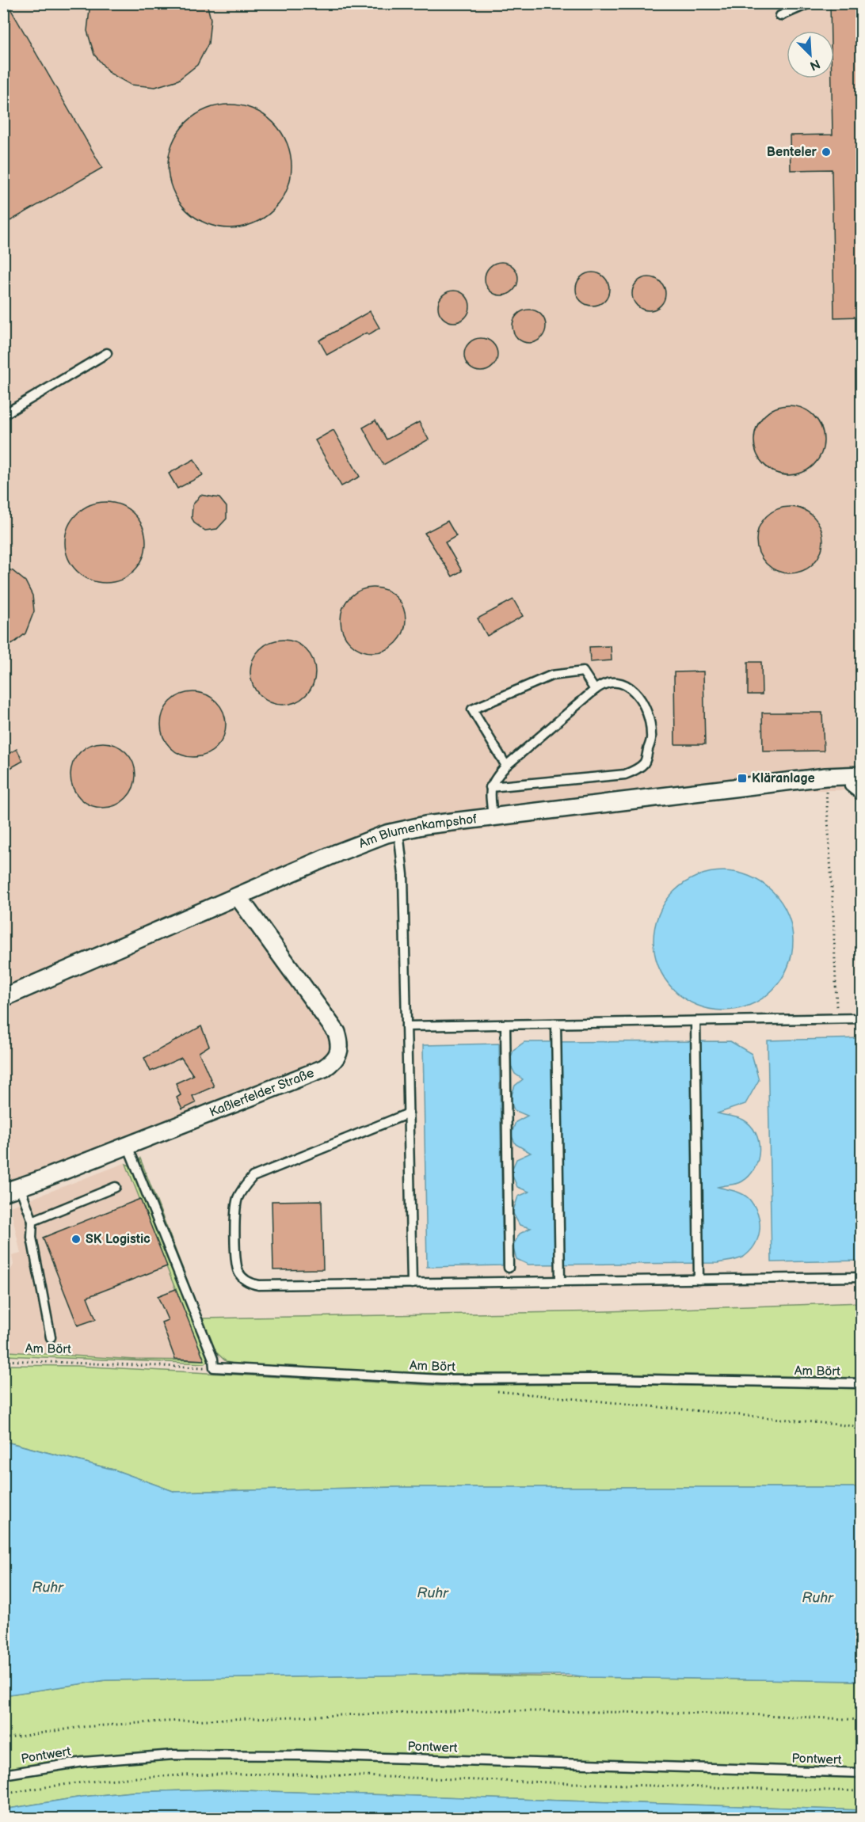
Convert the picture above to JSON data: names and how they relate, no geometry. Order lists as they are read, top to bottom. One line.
{"streets":{"street":["Am Blumenkampshof","Kaßlerfelder Straße"],"lane":["Am Bört","Pontwert"]},"crossings":[["Am Blumenkampshof","Kaßlerfelder Straße"]],"water":["Ruhr"],"places":{"other":["Benteler","SK Logistic"],"transit":["Kläranlage"]},"north":"bottom right"}
